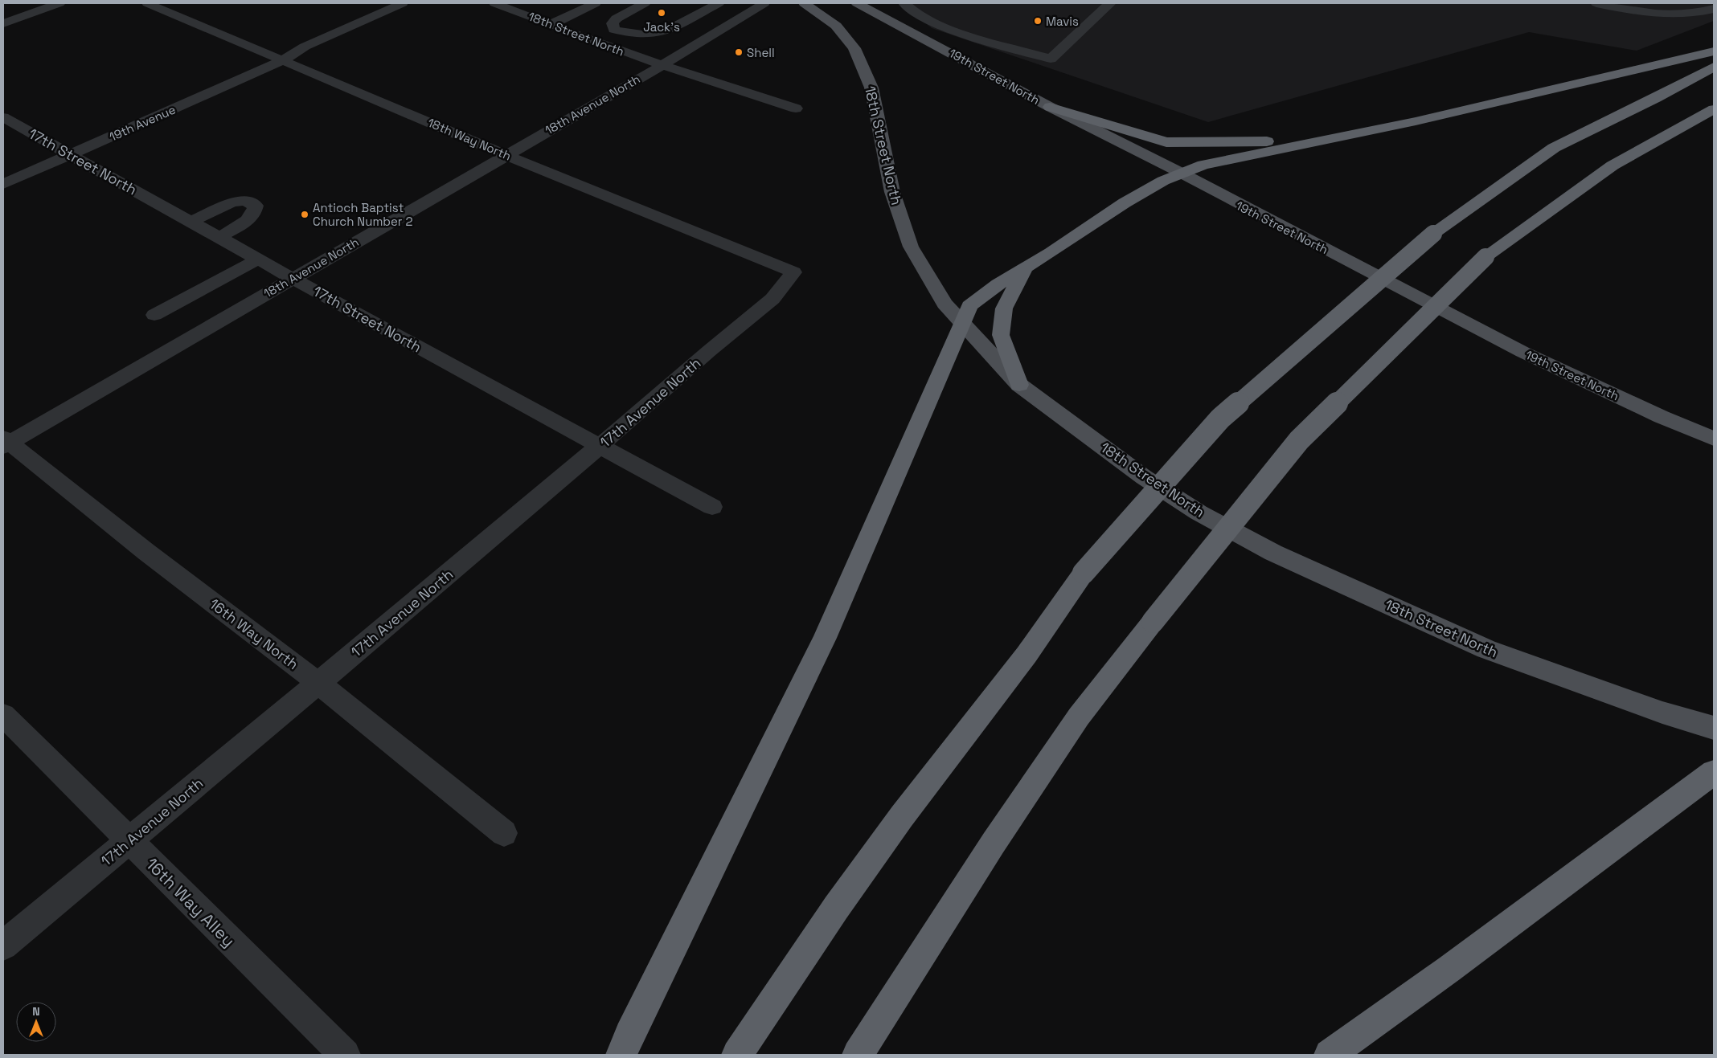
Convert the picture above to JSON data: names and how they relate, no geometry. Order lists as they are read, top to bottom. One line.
{"streets":{"main road":["18th Street North","19th Street North"],"street":["18th Avenue North","19th Avenue","18th Way North","17th Street North","17th Avenue North","16th Way North","16th Way Alley"]},"crossings":[["18th Street North","18th Avenue North"],["18th Avenue North","18th Way North"],["18th Avenue North","17th Street North"],["18th Avenue North","16th Way North"],["19th Avenue","18th Way North"],["19th Avenue","17th Street North"],["18th Way North","17th Avenue North"],["17th Street North","17th Avenue North"],["17th Avenue North","16th Way North"],["17th Avenue North","16th Way Alley"]],"places":["Jack's","Mavis","Shell","Antioch Baptist Church Number 2"],"north":"top"}
